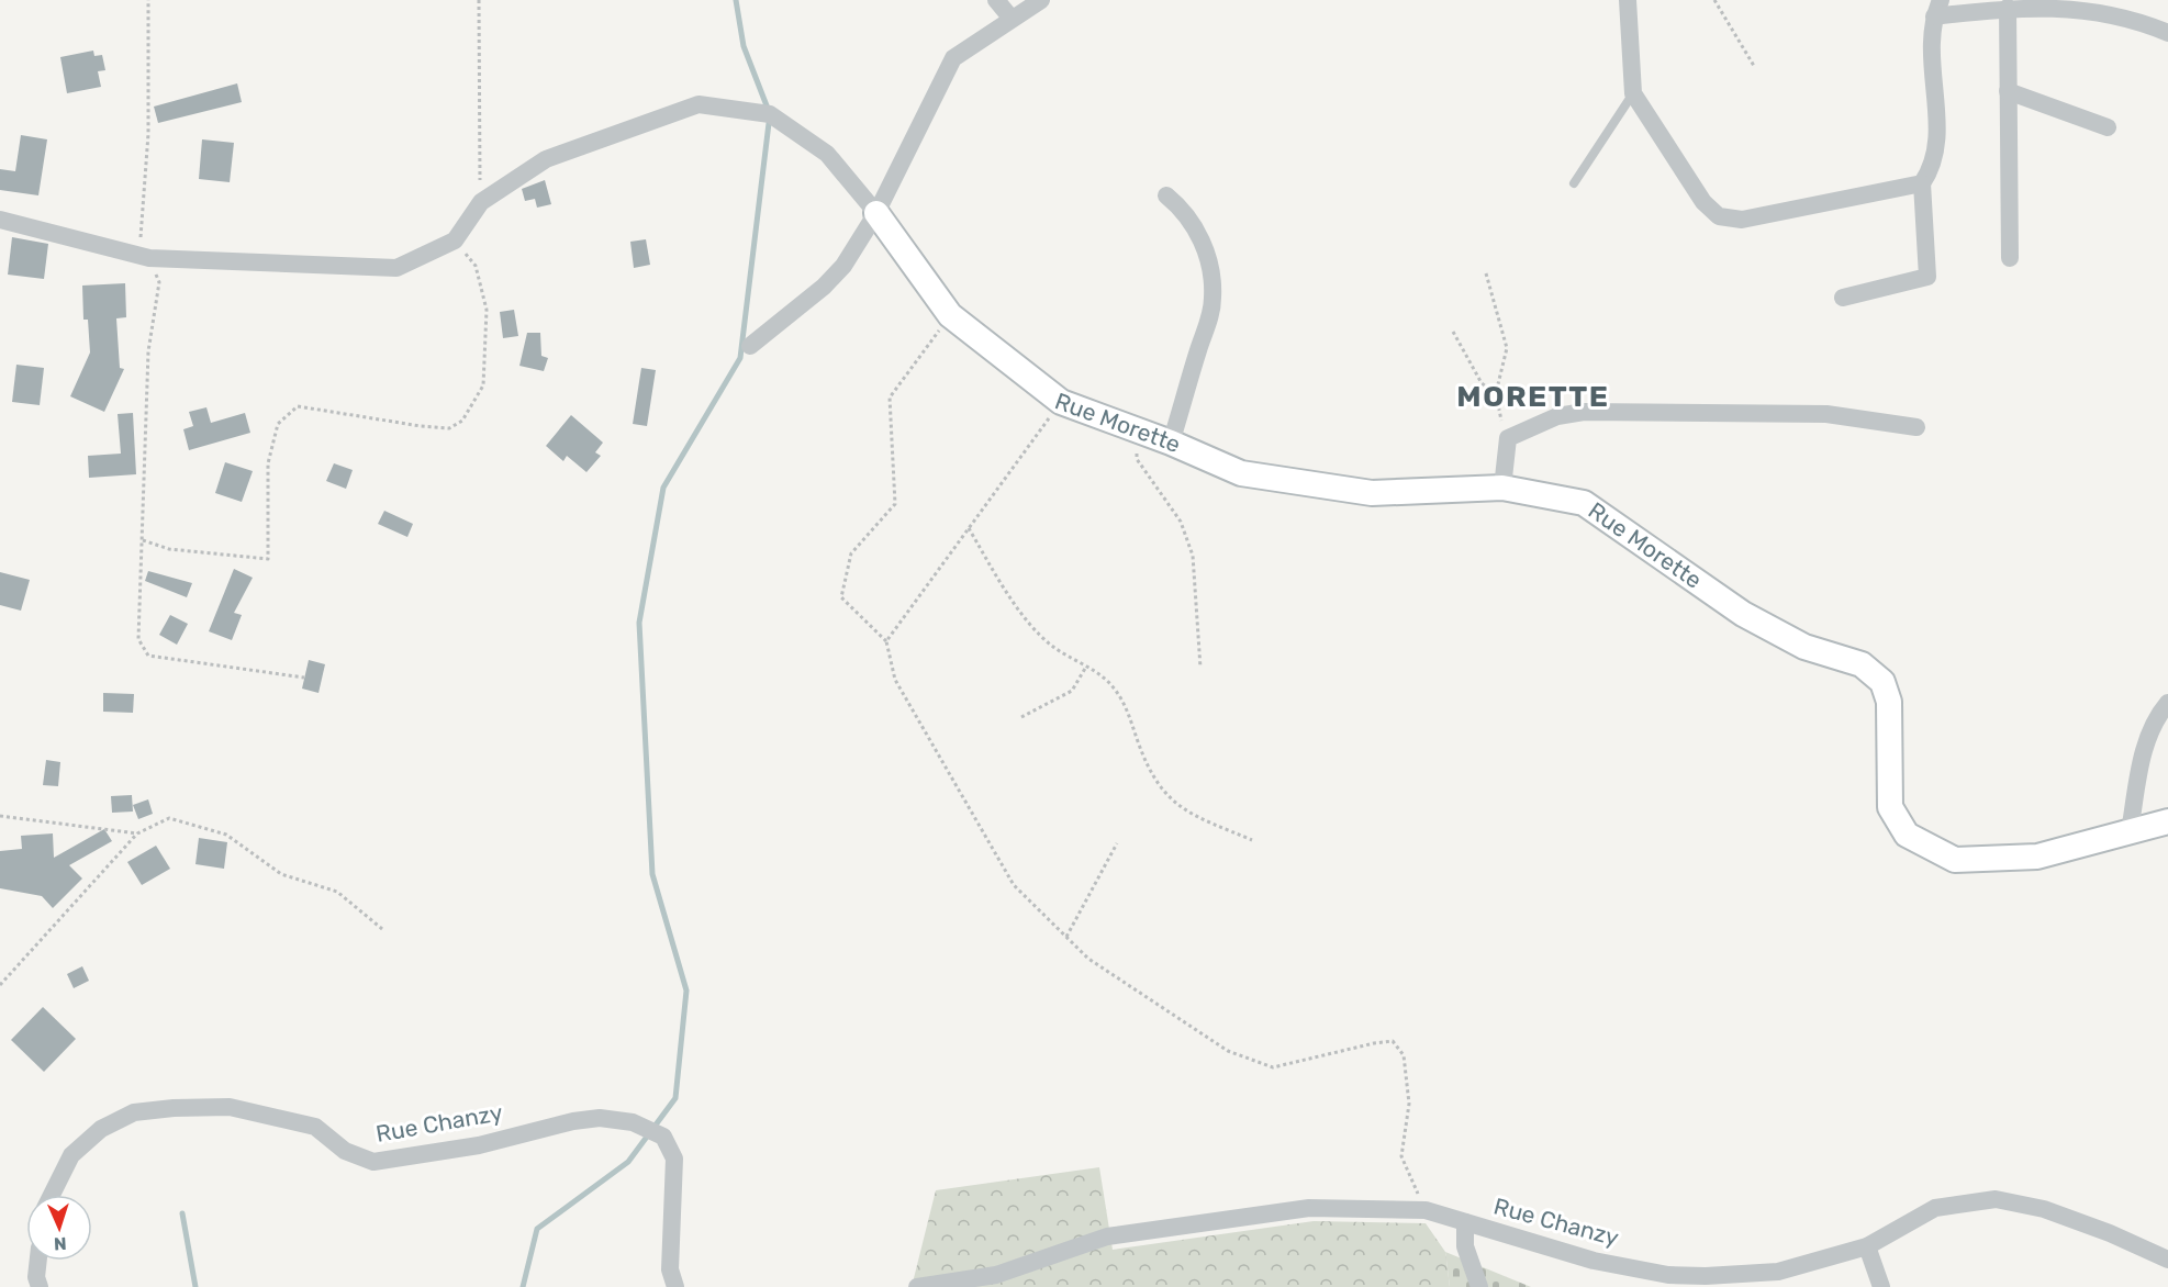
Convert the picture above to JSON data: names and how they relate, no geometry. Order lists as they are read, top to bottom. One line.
{"streets":{"street":["Rue Morette","Rue Chanzy"]},"districts":["MORETTE"],"north":"bottom"}
